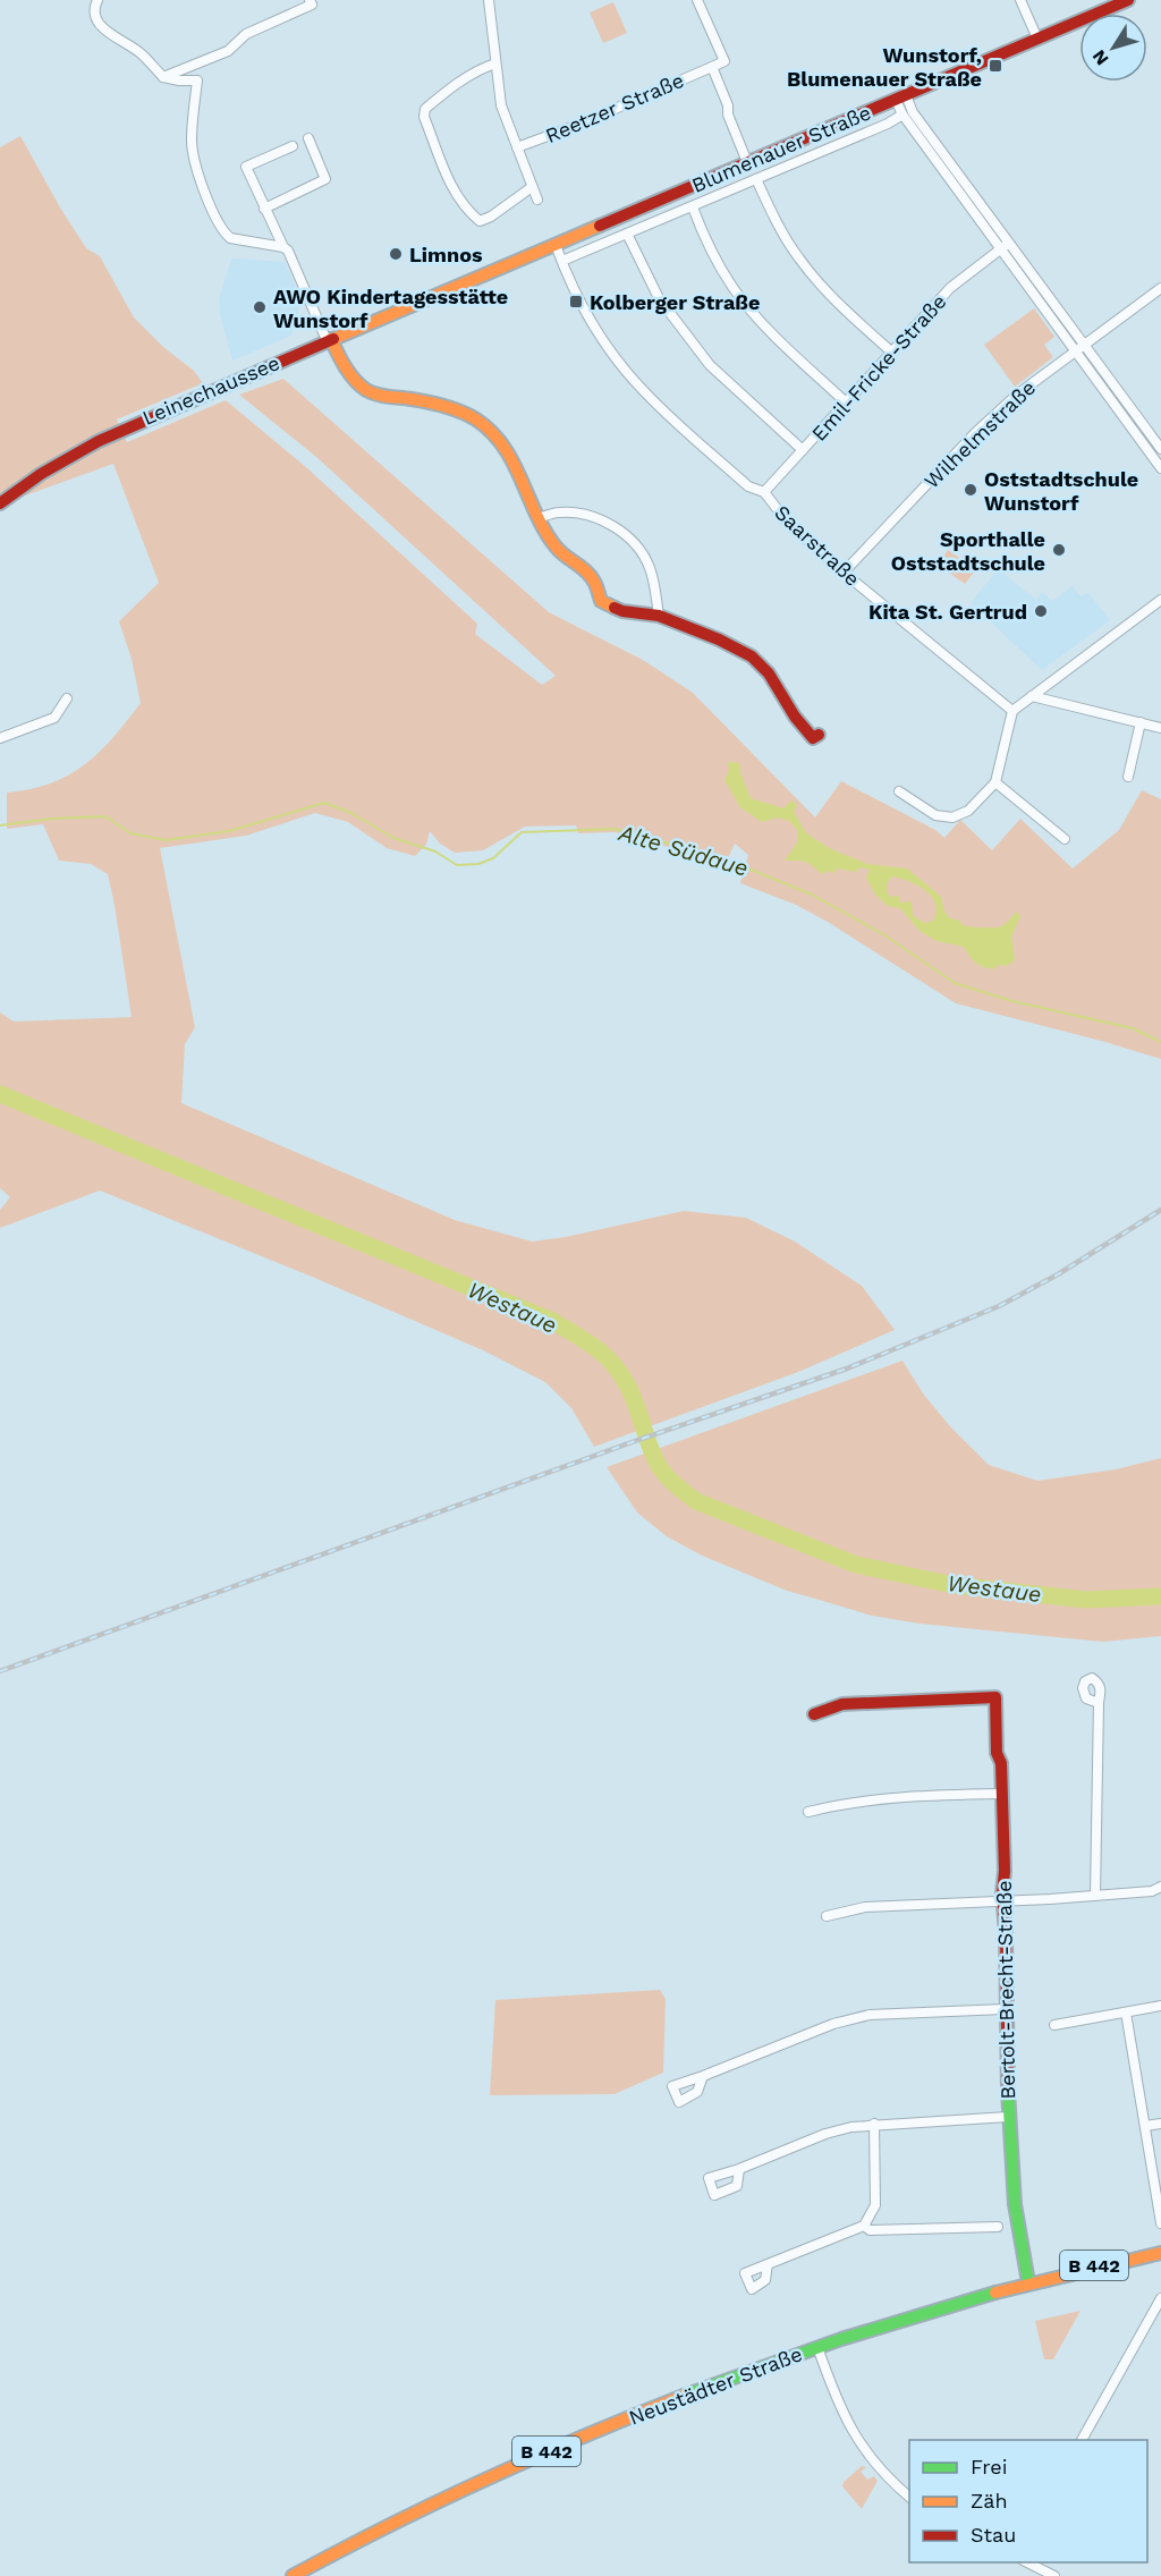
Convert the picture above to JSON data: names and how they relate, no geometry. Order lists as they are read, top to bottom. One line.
{"streets":{"street":["Reetzer Straße","Blumenauer Straße","Emil-Fricke-Straße","Leinechaussee","Wilhelmstraße","Saarstraße","Bertolt-Brecht-Straße","B 442","Neustädter Straße"]},"crossings":[["Blumenauer Straße","Leinechaussee"],["Blumenauer Straße","Saarstraße"],["Emil-Fricke-Straße","Saarstraße"],["Wilhelmstraße","Saarstraße"],["Bertolt-Brecht-Straße","Neustädter Straße"]],"water":["Alte Südaue","Westaue"],"places":{"transit":["Wunstorf, Blumenauer Straße","Kolberger Straße"],"other":["Limnos","AWO Kindertagesstätte Wunstorf","Oststadtschule Wunstorf","Sporthalle Oststadtschule","Kita St. Gertrud"]},"legend":["Frei","Zäh","Stau"],"north":"bottom left"}
